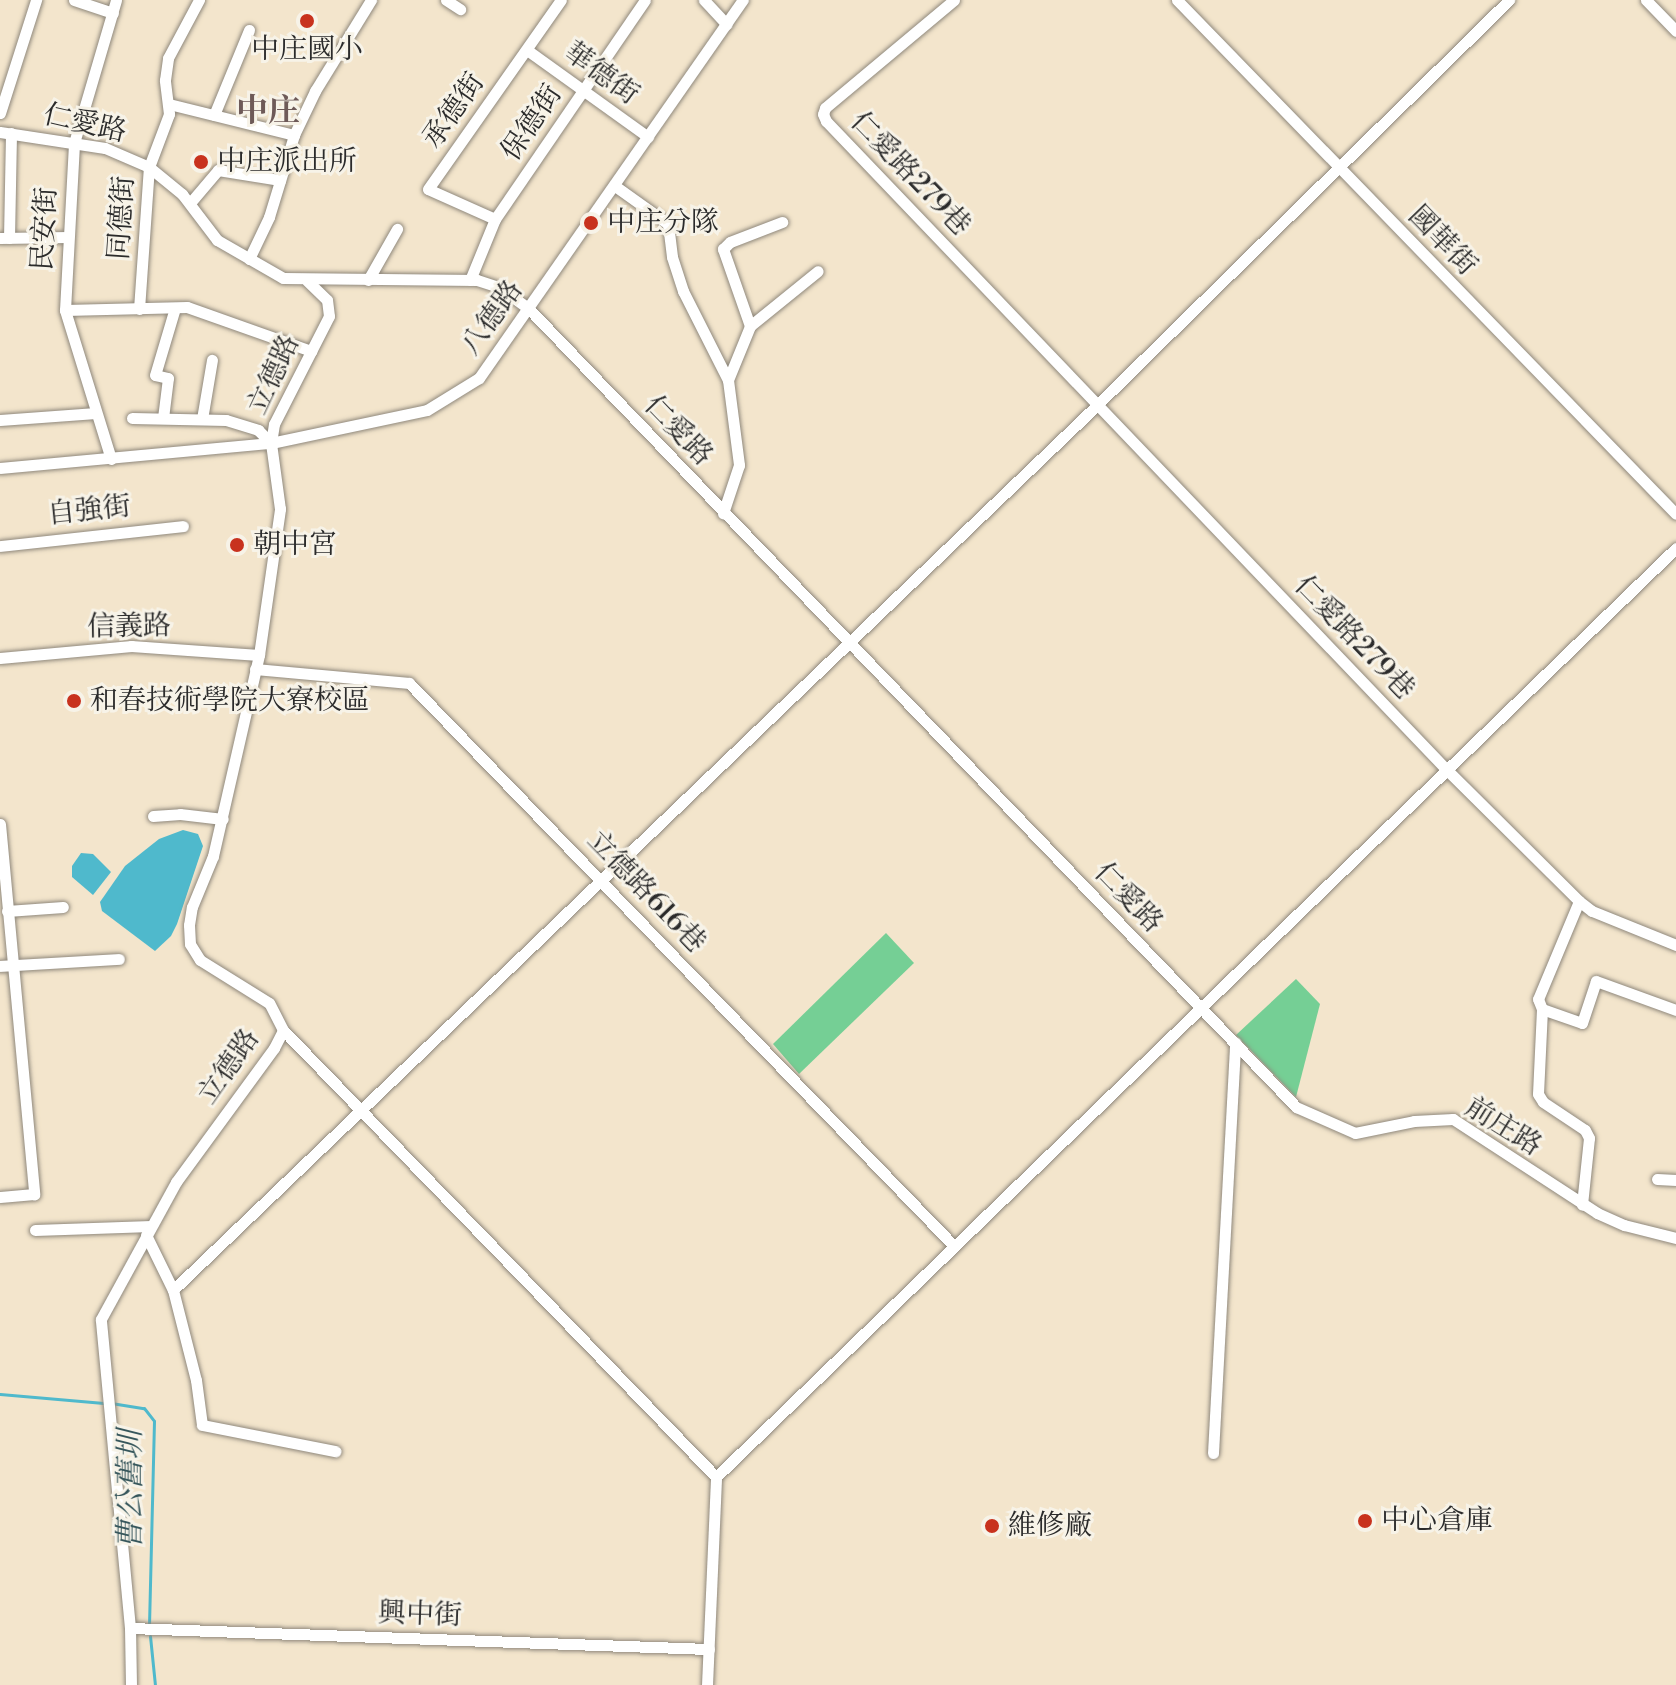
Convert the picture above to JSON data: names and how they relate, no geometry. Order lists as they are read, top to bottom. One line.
{"streets":{"street":["華德街","承德街","保德街","仁愛路","仁愛路279巷","同德街","民安街","國華街","八德路","立德路","自強街","信義路","立德路616巷","前庄路","興中街"]},"crossings":[["華德街","承德街"],["華德街","保德街"],["華德街","八德路"],["承德街","保德街"],["保德街","仁愛路"],["仁愛路","同德街"],["仁愛路","民安街"],["仁愛路","八德路"],["仁愛路","立德路"],["仁愛路","前庄路"],["仁愛路279巷","前庄路"],["民安街","八德路"],["八德路","立德路"],["立德路","信義路"],["立德路","立德路616巷"],["立德路","興中街"]],"districts":["中庄"],"water":["曹公舊圳"],"places":["中庄國小","中庄派出所","中庄分隊","朝中宮","和春技術學院大寮校區","中心倉庫","維修廠"]}
